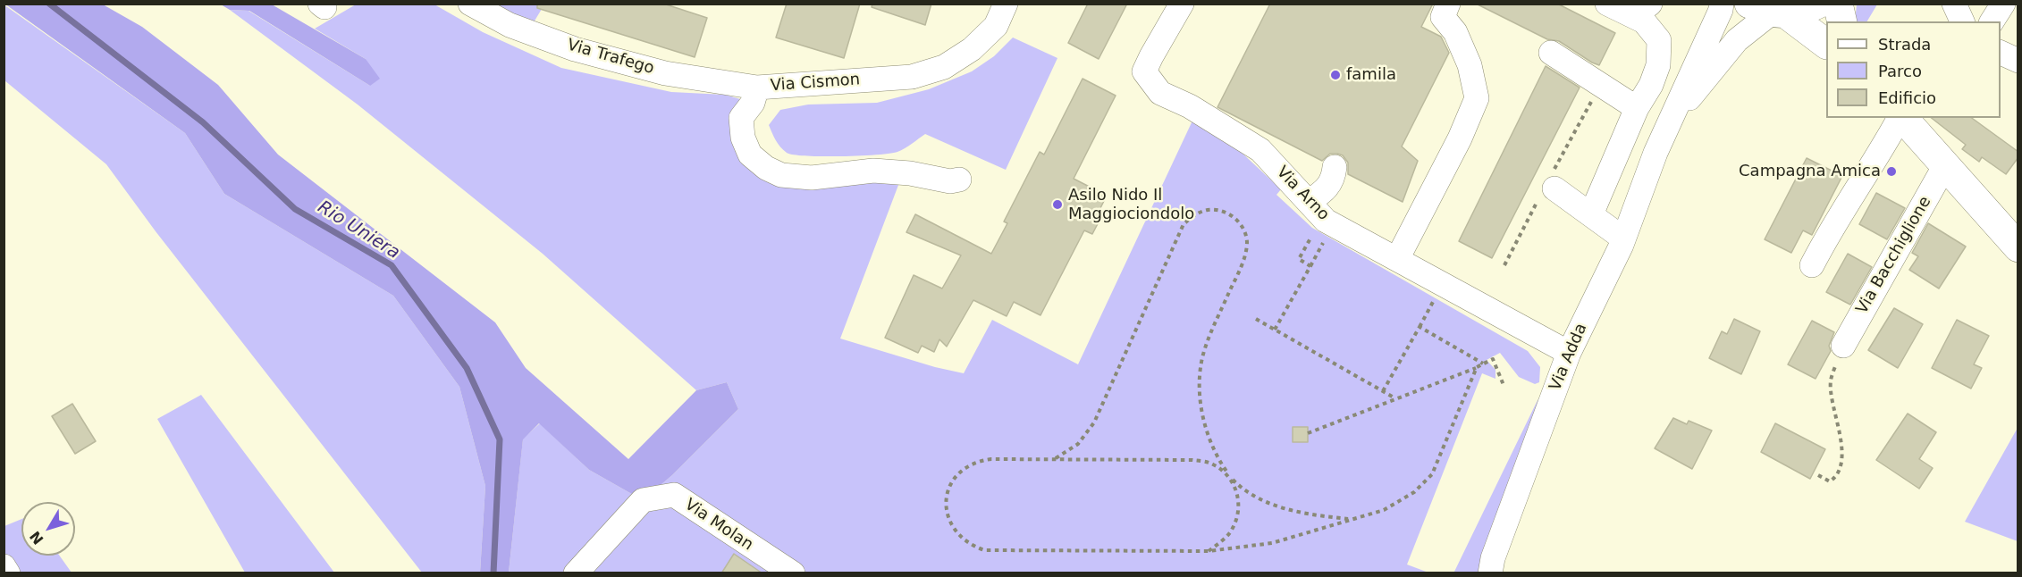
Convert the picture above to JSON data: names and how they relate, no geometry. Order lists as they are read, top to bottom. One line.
{"streets":{"street":["Via Trafego","Via Cismon","Via Arno","Via Bacchiglione","Via Adda","Via Molan"]},"crossings":[["Via Trafego","Via Cismon"],["Via Arno","Via Adda"]],"water":["Rio Uniera"],"places":["famila","Campagna Amica","Asilo Nido Il Maggiociondolo"],"legend":["Strada","Parco","Edificio"],"north":"bottom left"}
